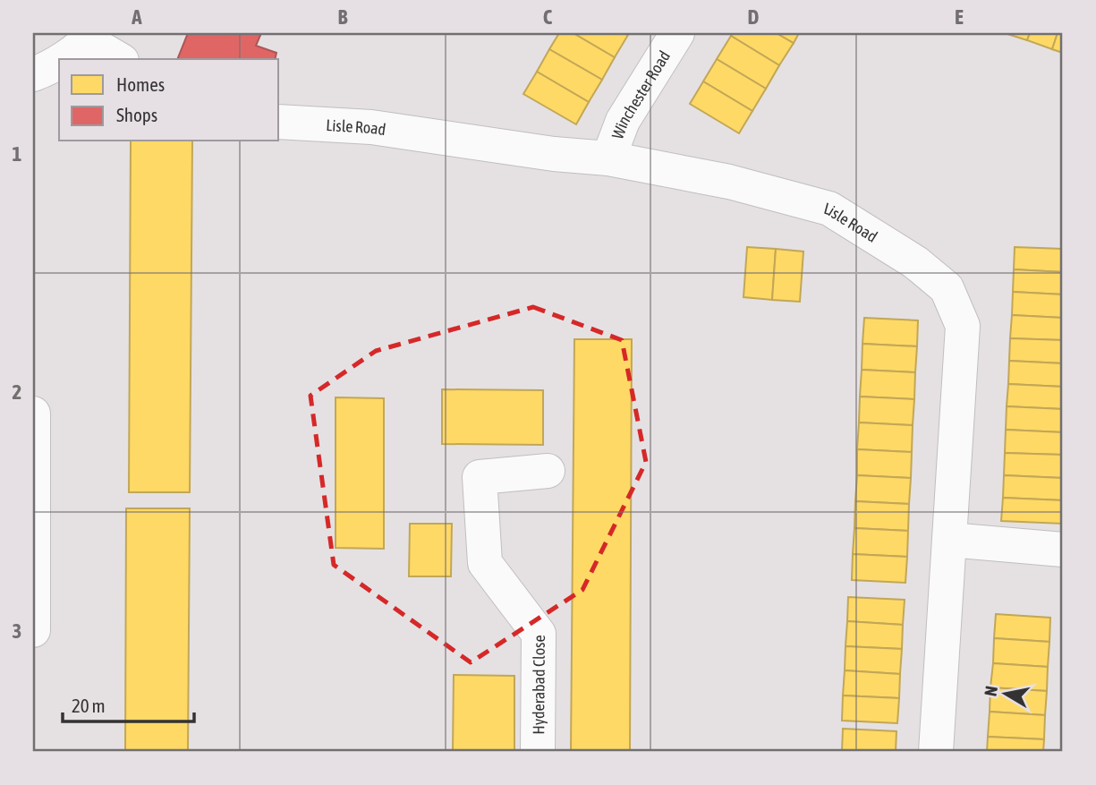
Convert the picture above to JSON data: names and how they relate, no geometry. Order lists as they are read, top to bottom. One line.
{"streets":{"street":["Winchester Road","Lisle Road","Hyderabad Close"]},"crossings":[["Winchester Road","Lisle Road"]],"legend":["Homes","Shops"],"scale_bar":"20 m","north":"left","grid":{"columns":["A","B","C","D","E"],"rows":["1","2","3"]}}
